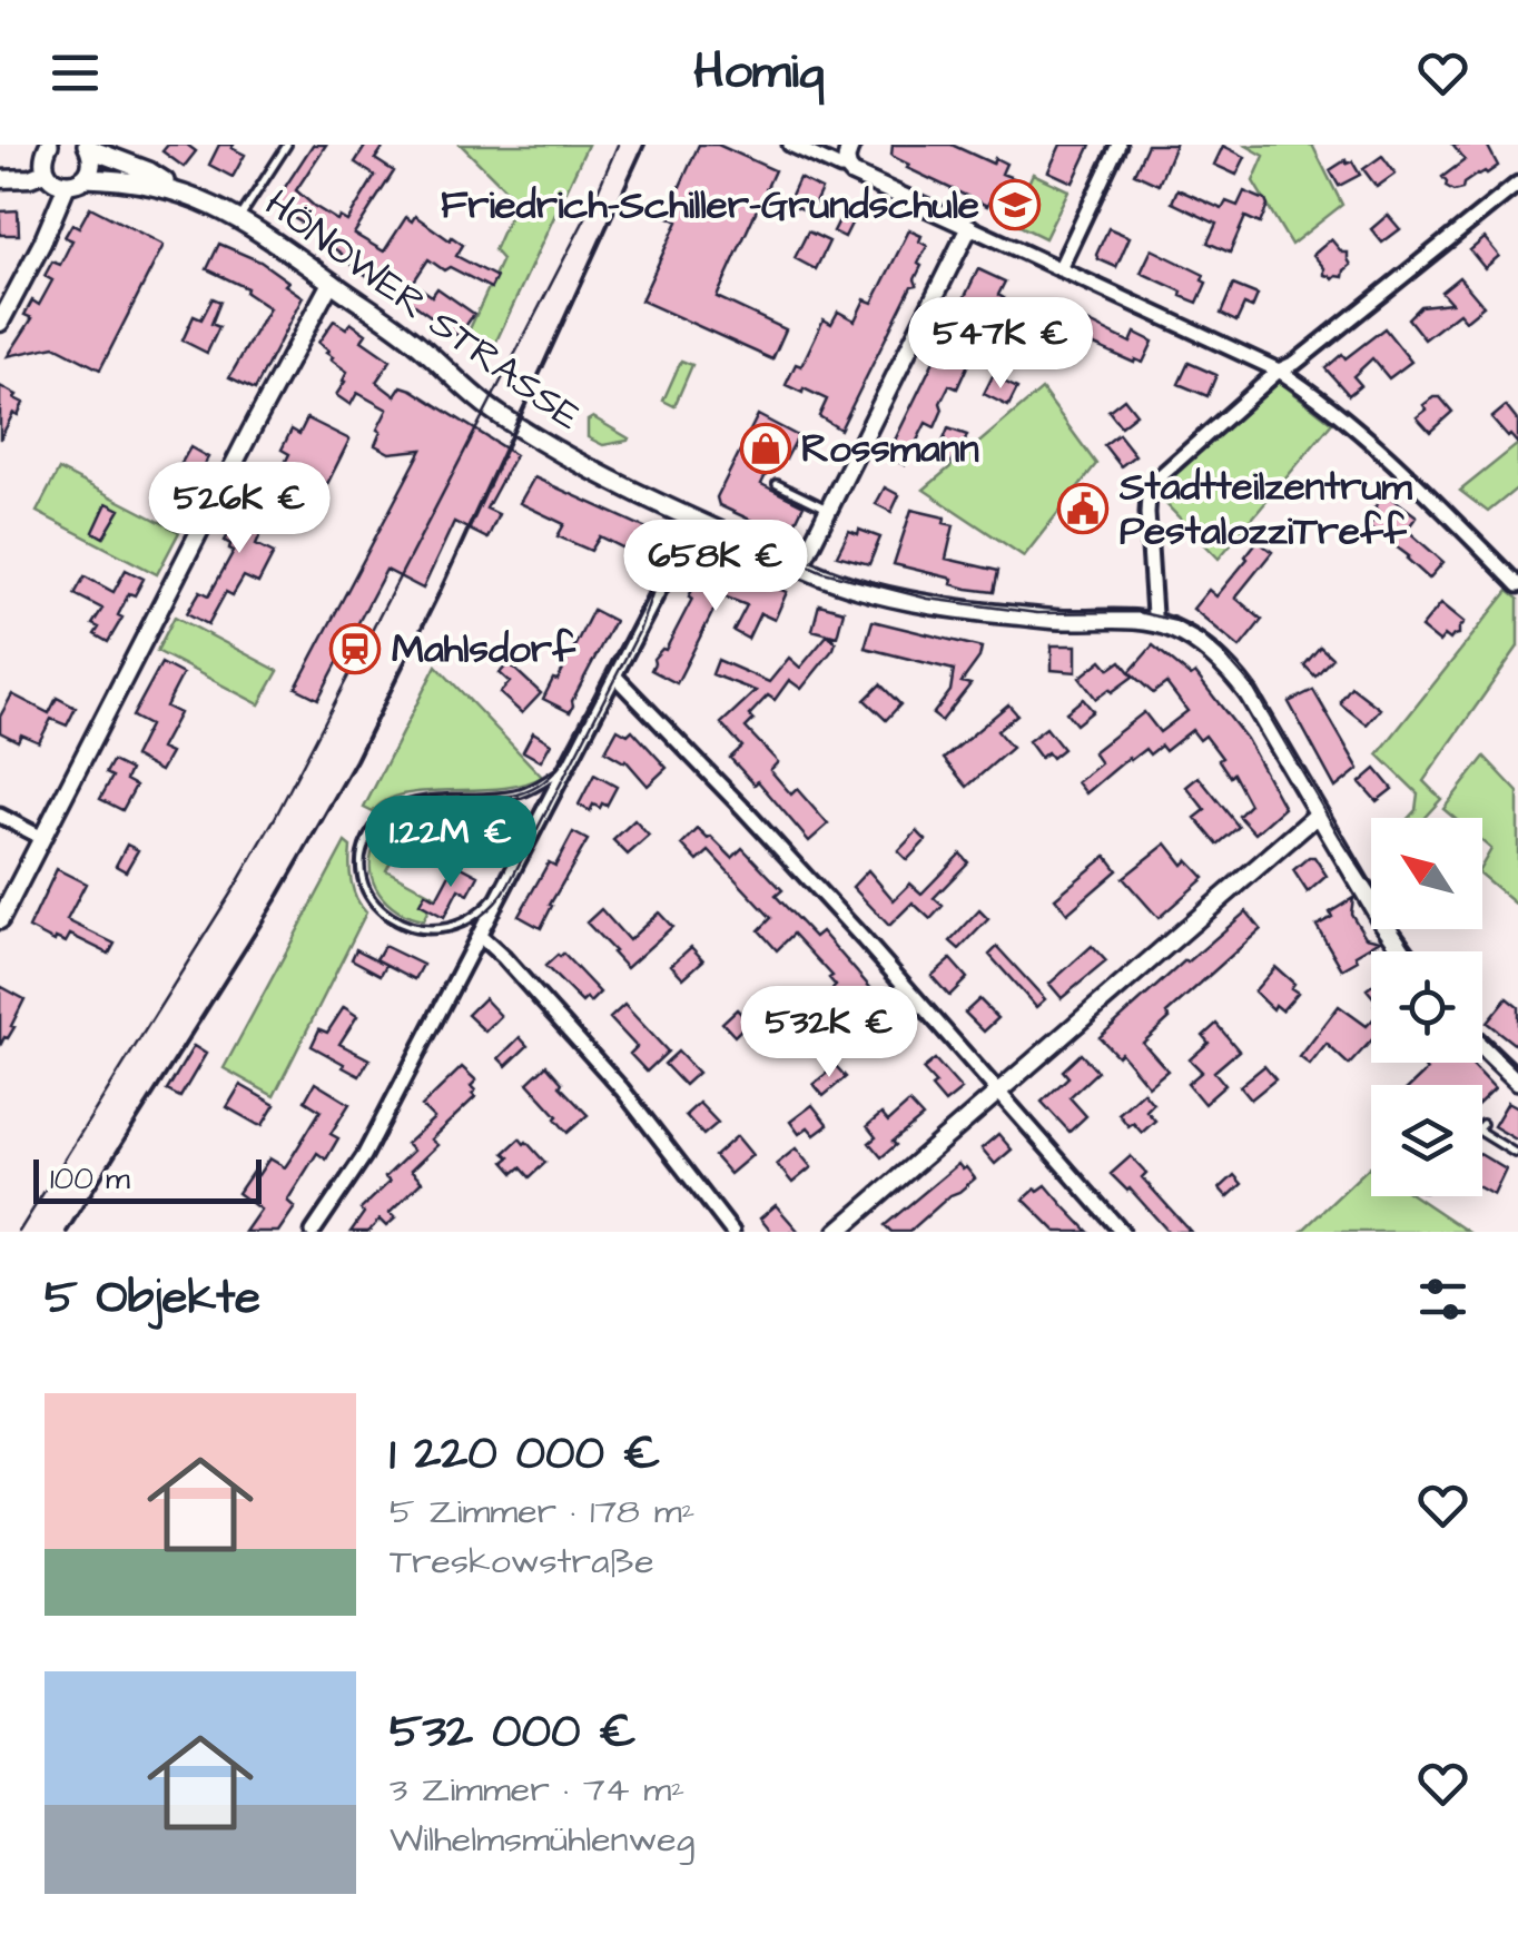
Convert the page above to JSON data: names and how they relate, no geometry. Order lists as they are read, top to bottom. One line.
{"streets":{"main road":["HÖNOWER STRASSE"]},"places":{"school or university":["Friedrich-Schiller-Grundschule"],"shop":["Rossmann"],"public building":["Stadtteilzentrum PestalozziTreff"],"station":["Mahlsdorf"]},"scale_bar":"100 m","north":"top left","page":{"header":"Homiq","price":["547K €","526K €","658K €","1.22M €","532K €"],"scale":"100 m","heading":"5 Objekte","list":[{"name":"1 220 000 €","note":"5 Zimmer · 178 m² · Treskowstraße"},{"name":"532 000 €","note":"3 Zimmer · 74 m² · Wilhelmsmühlenweg"}]}}
